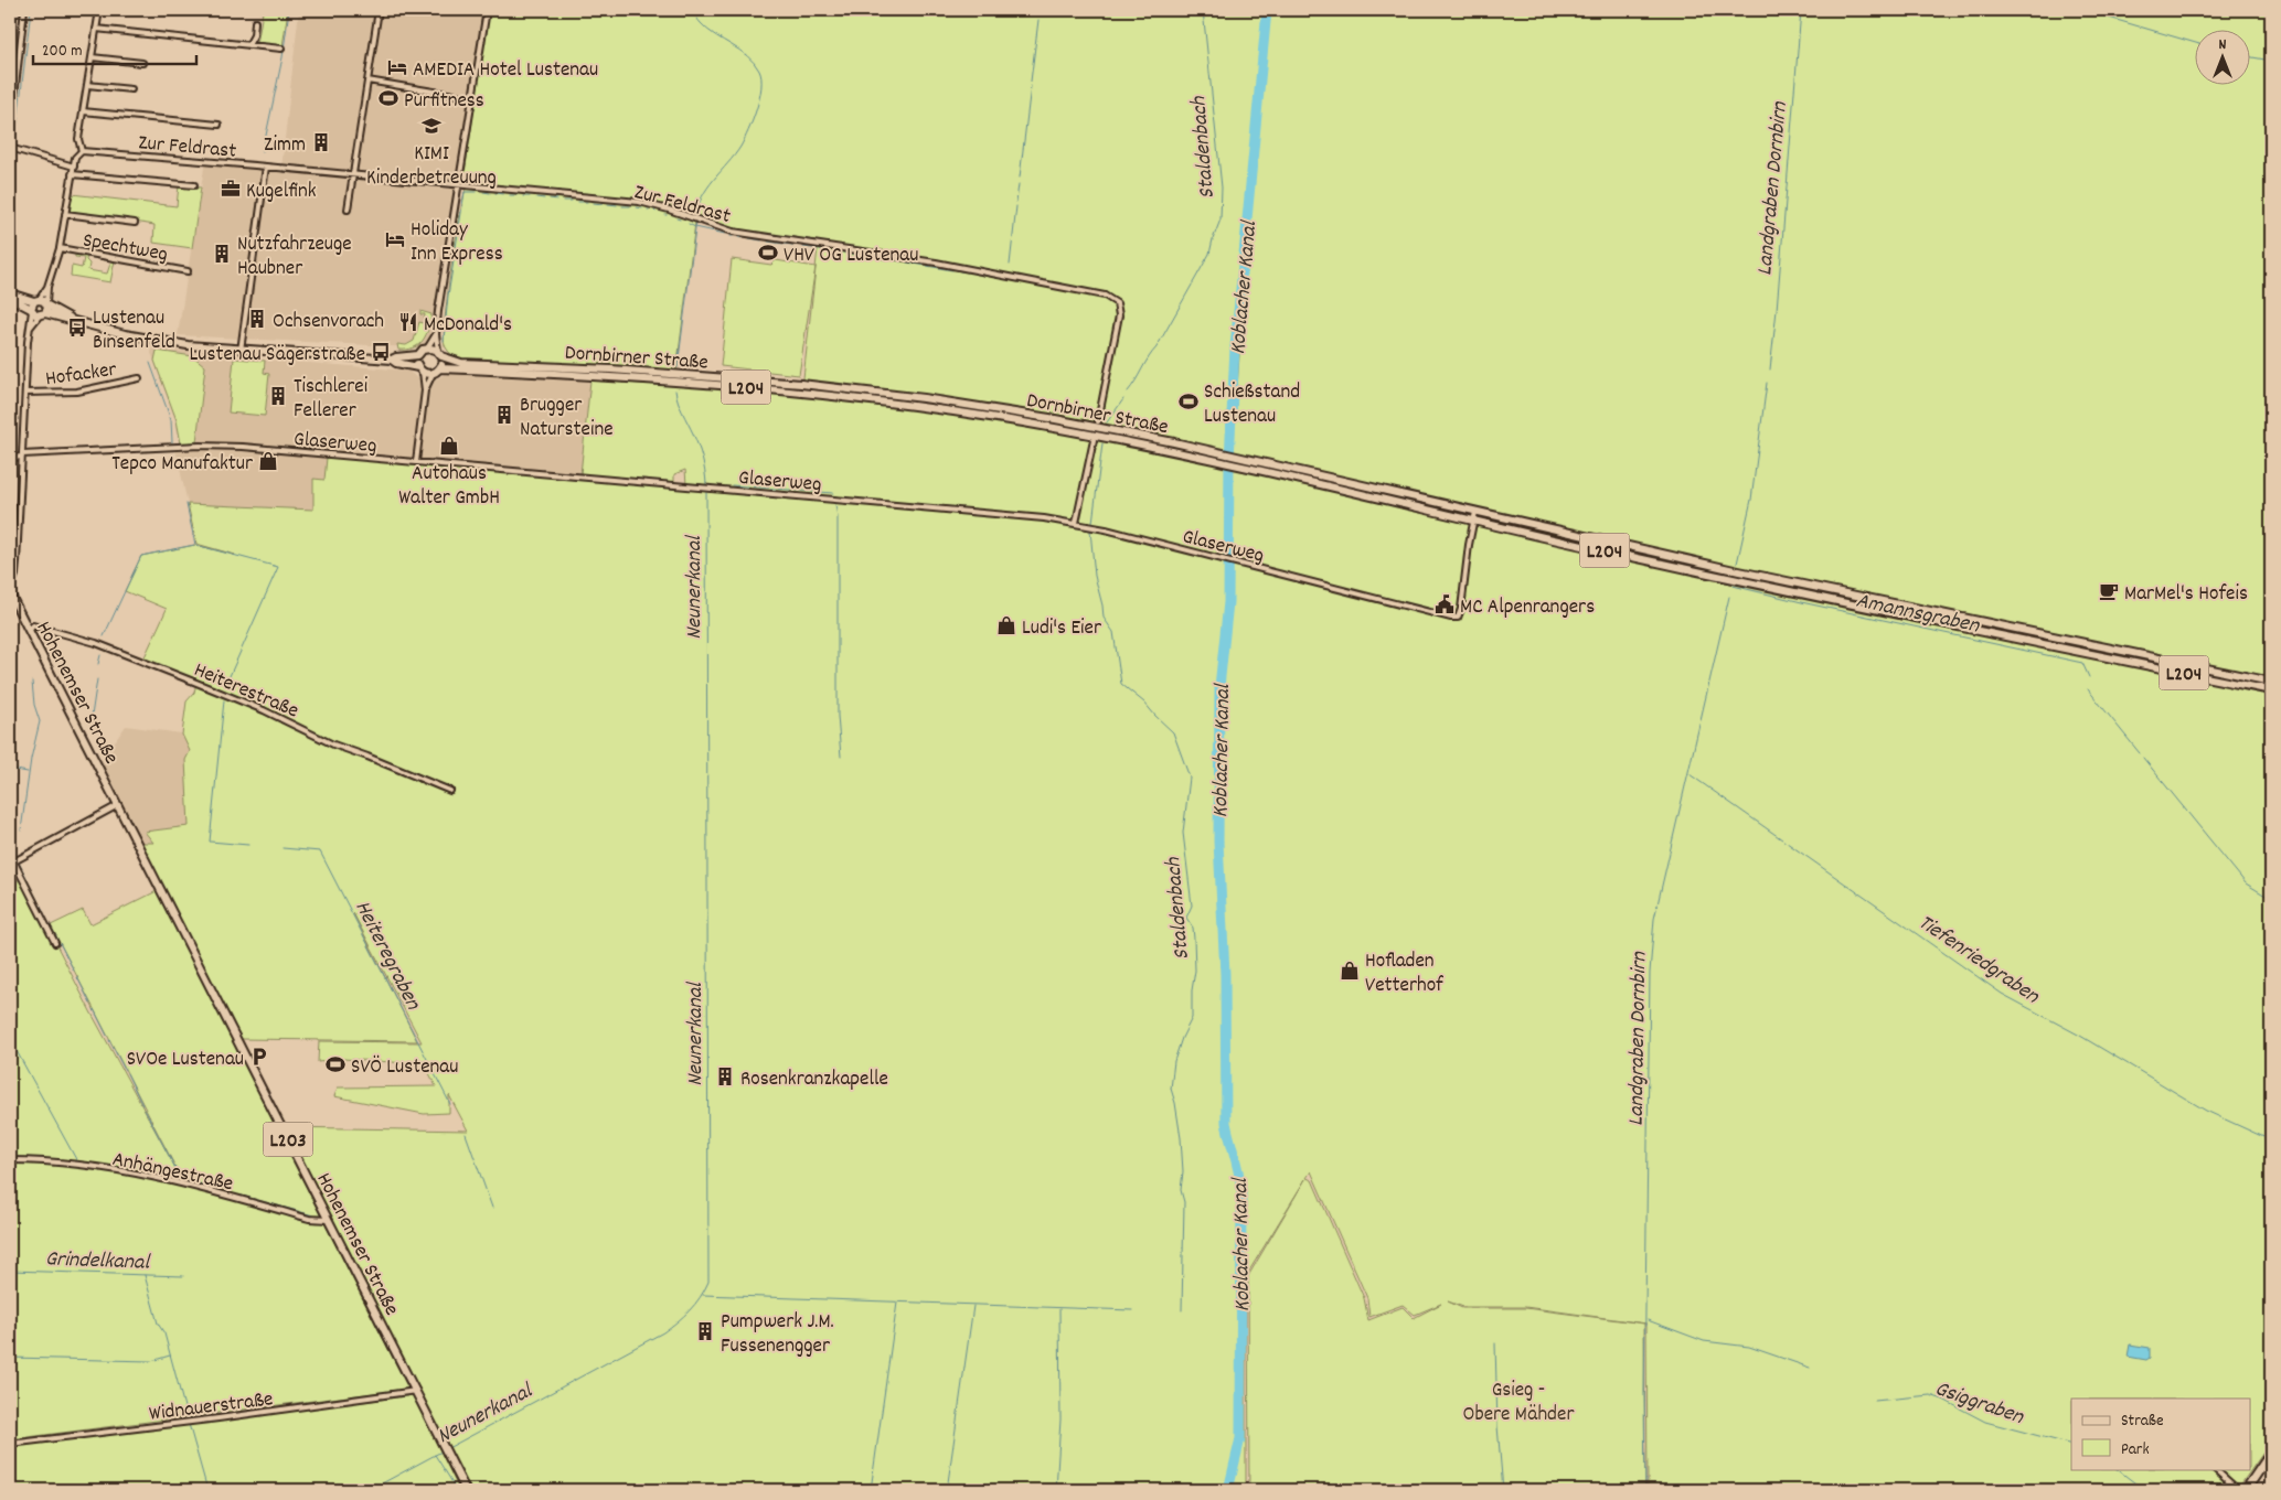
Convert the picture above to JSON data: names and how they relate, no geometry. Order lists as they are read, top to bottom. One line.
{"streets":{"main road":["Dornbirner Straße","L204","Hohenemser Straße","L203"],"street":["Zur Feldrast","Spechtweg","Hofacker","Glaserweg","Heiterestraße","Anhängestraße","Widnauerstraße"]},"crossings":[["Dornbirner Straße","Glaserweg"],["Heiterestraße","Hohenemser Straße"],["Hohenemser Straße","Anhängestraße"],["Hohenemser Straße","Widnauerstraße"]],"water":["Staldenbach","Landgraben Dornbirn","Koblacher Kanal","Neunerkanal","Amannsgraben","Heiteregraben","Tiefenriedgraben","Grindelkanal","Gsiggraben"],"parks":["Gsieg - Obere Mähder"],"places":{"hotel":["AMEDIA Hotel Lustenau","Holiday Inn Express"],"sports":["Purfitness","VHV OG Lustenau","Schießstand Lustenau","SVÖ Lustenau"],"school or university":["KIMI Kinderbetreuung"],"building":["Zimm","Nutzfahrzeuge Haubner","Ochsenvorach","Tischlerei Fellerer","Brugger Natursteine","Rosenkranzkapelle","Pumpwerk J.M. Fussenengger"],"office":["Kugelfink"],"restaurant":["McDonald's"],"bus stop":["Lustenau Binsenfeld","Lustenau Sägerstraße"],"shop":["Autohaus Walter GmbH","Tepco Manufaktur","Ludi's Eier","Hofladen Vetterhof"],"cafe":["MarMel's Hofeis"],"public building":["MC Alpenrangers"],"parking":["SVOe Lustenau"]},"legend":["Straße","Park"],"scale_bar":"200 m","north":"top"}
